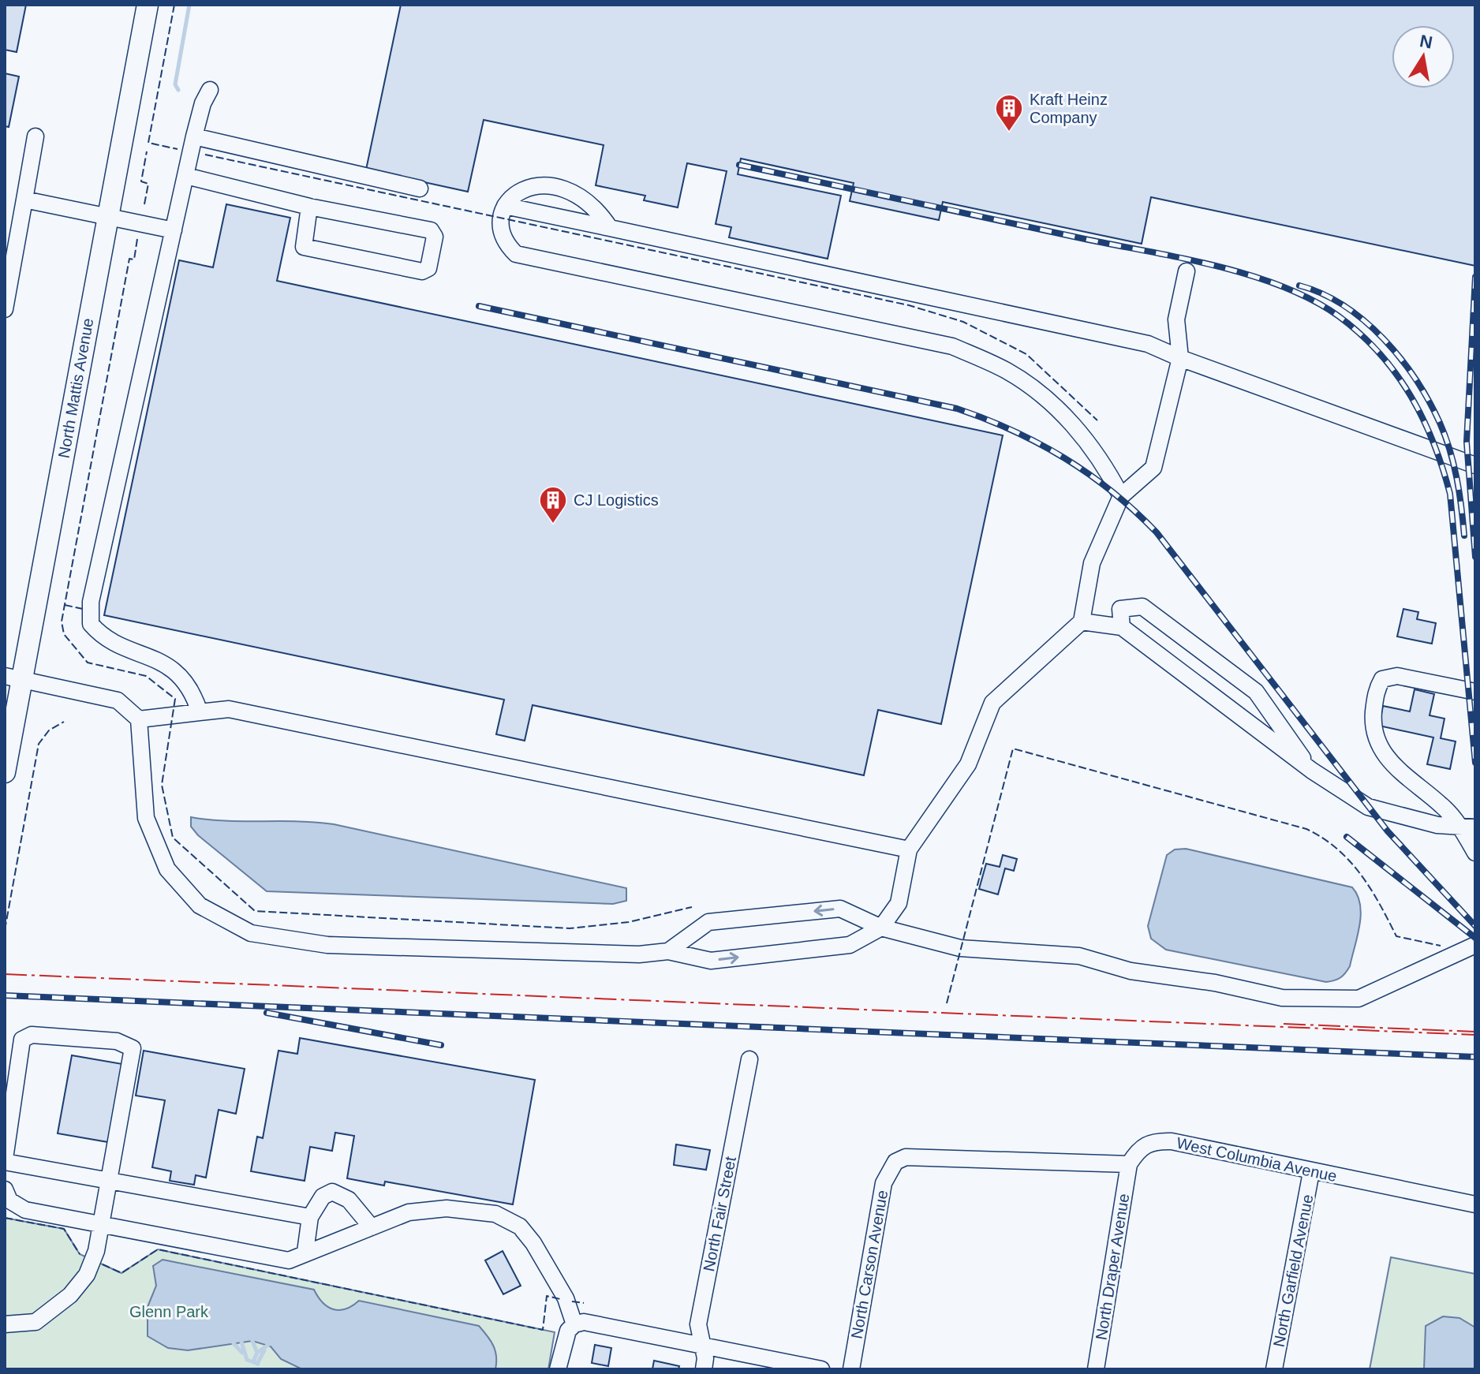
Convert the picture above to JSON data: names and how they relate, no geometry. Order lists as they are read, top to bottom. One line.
{"streets":{"main road":["North Mattis Avenue"],"street":["West Columbia Avenue","North Fair Street","North Carson Avenue","North Draper Avenue","North Garfield Avenue"]},"crossings":[["West Columbia Avenue","North Carson Avenue"],["West Columbia Avenue","North Draper Avenue"],["West Columbia Avenue","North Garfield Avenue"],["North Carson Avenue","North Draper Avenue"]],"parks":["Glenn Park"],"places":{"building":["Kraft Heinz Company","CJ Logistics"]},"north":"top"}
